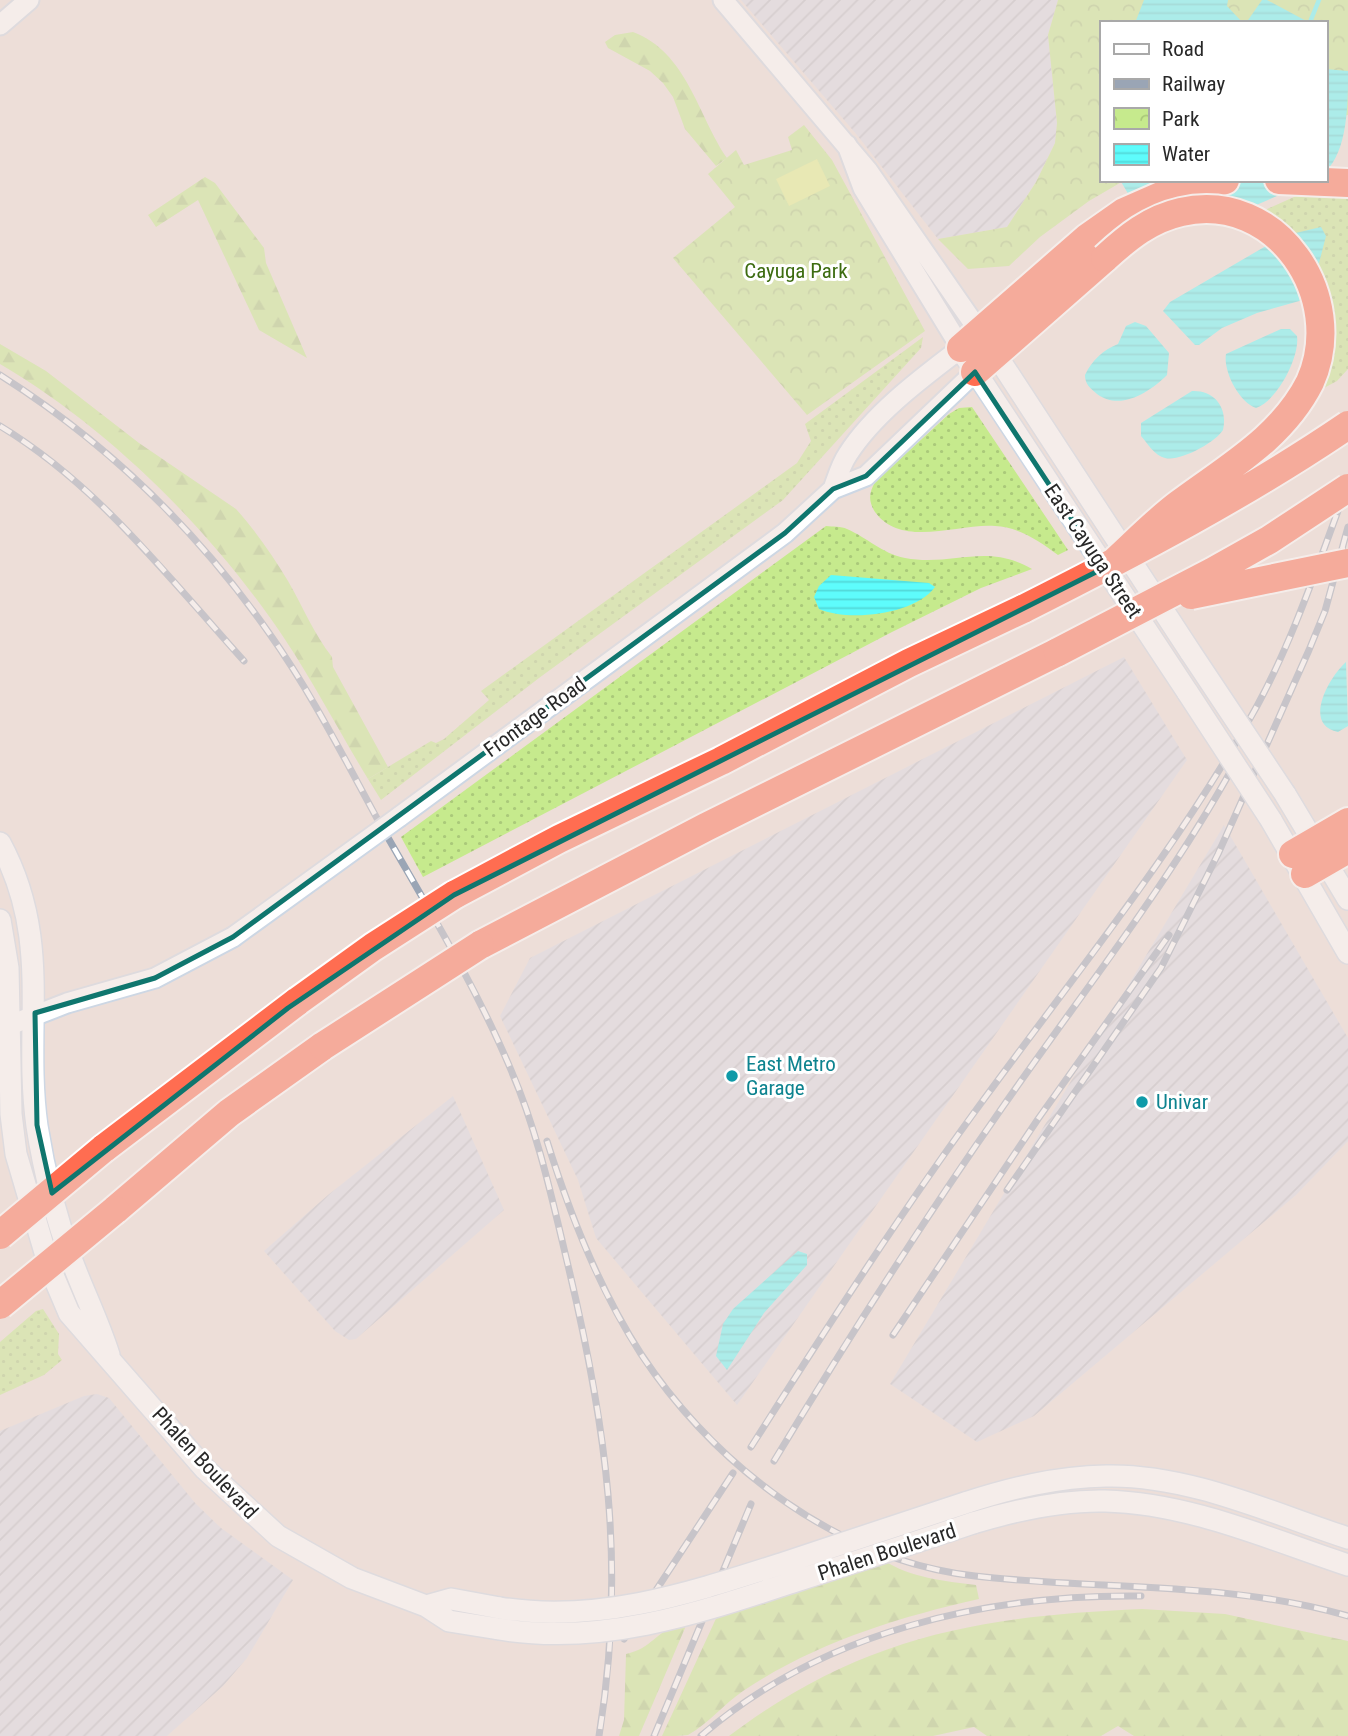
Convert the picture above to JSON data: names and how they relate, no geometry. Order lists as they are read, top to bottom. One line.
{"streets":{"main road":["East Cayuga Street","Phalen Boulevard"],"street":["Frontage Road"]},"crossings":[["East Cayuga Street","Frontage Road"],["Frontage Road","Phalen Boulevard"]],"parks":["Cayuga Park"],"places":["East Metro Garage","Univar"],"legend":["Road","Railway","Park","Water"]}
